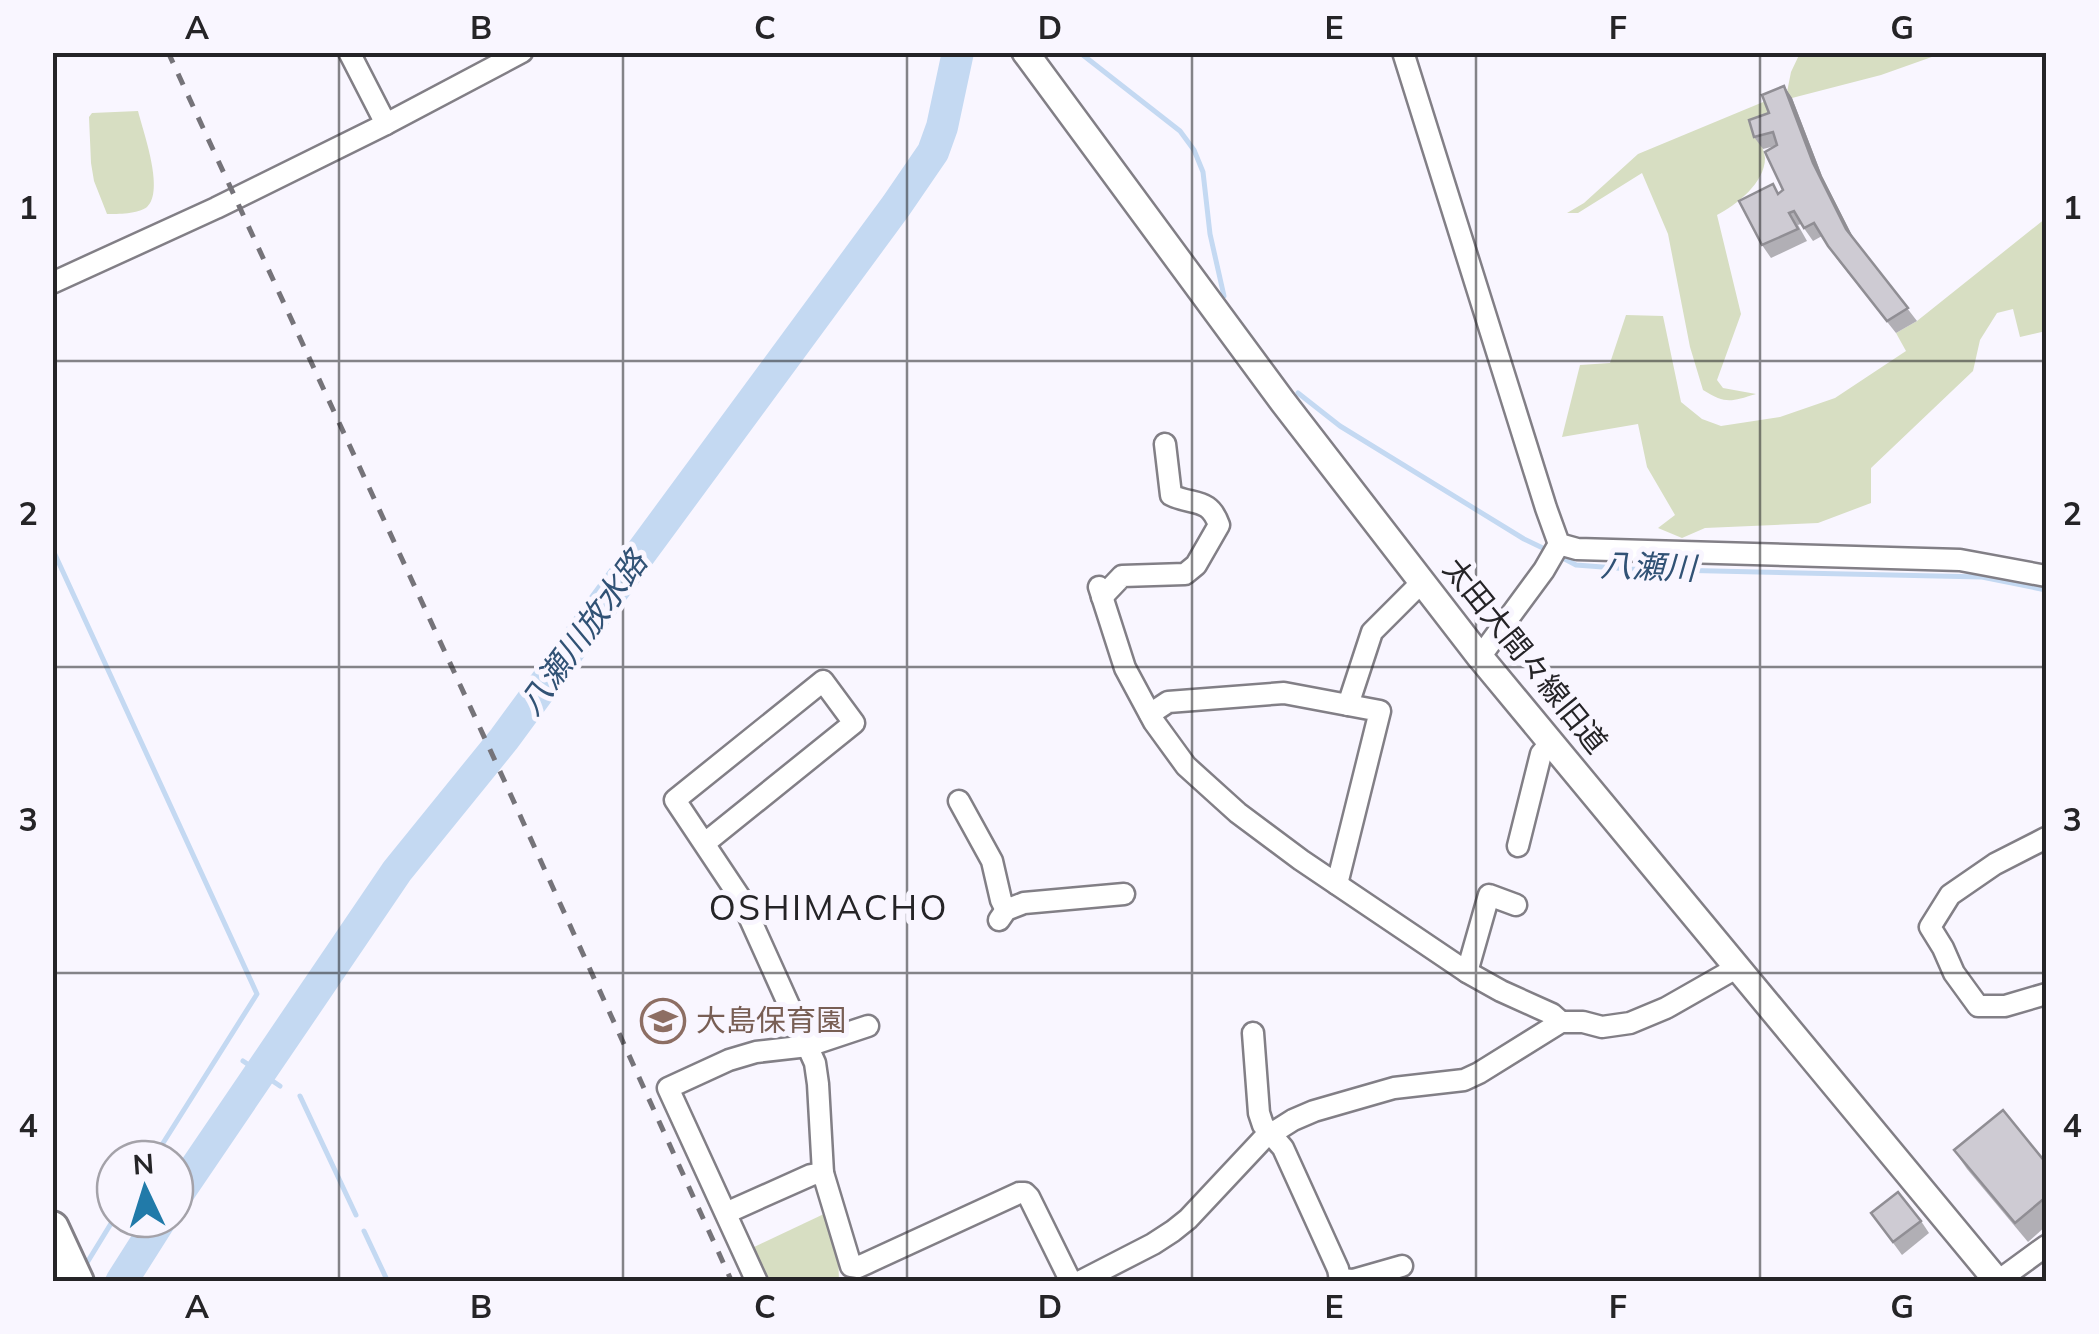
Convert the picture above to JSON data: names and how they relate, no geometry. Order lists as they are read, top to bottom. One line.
{"streets":{"street":["太田大間々線旧道"]},"districts":["OSHIMACHO"],"water":["八瀬川","八瀬川放水路"],"places":{"school or university":["大島保育園"]},"north":"top","grid":{"columns":["A","B","C","D","E","F","G"],"rows":["1","2","3","4"]}}
